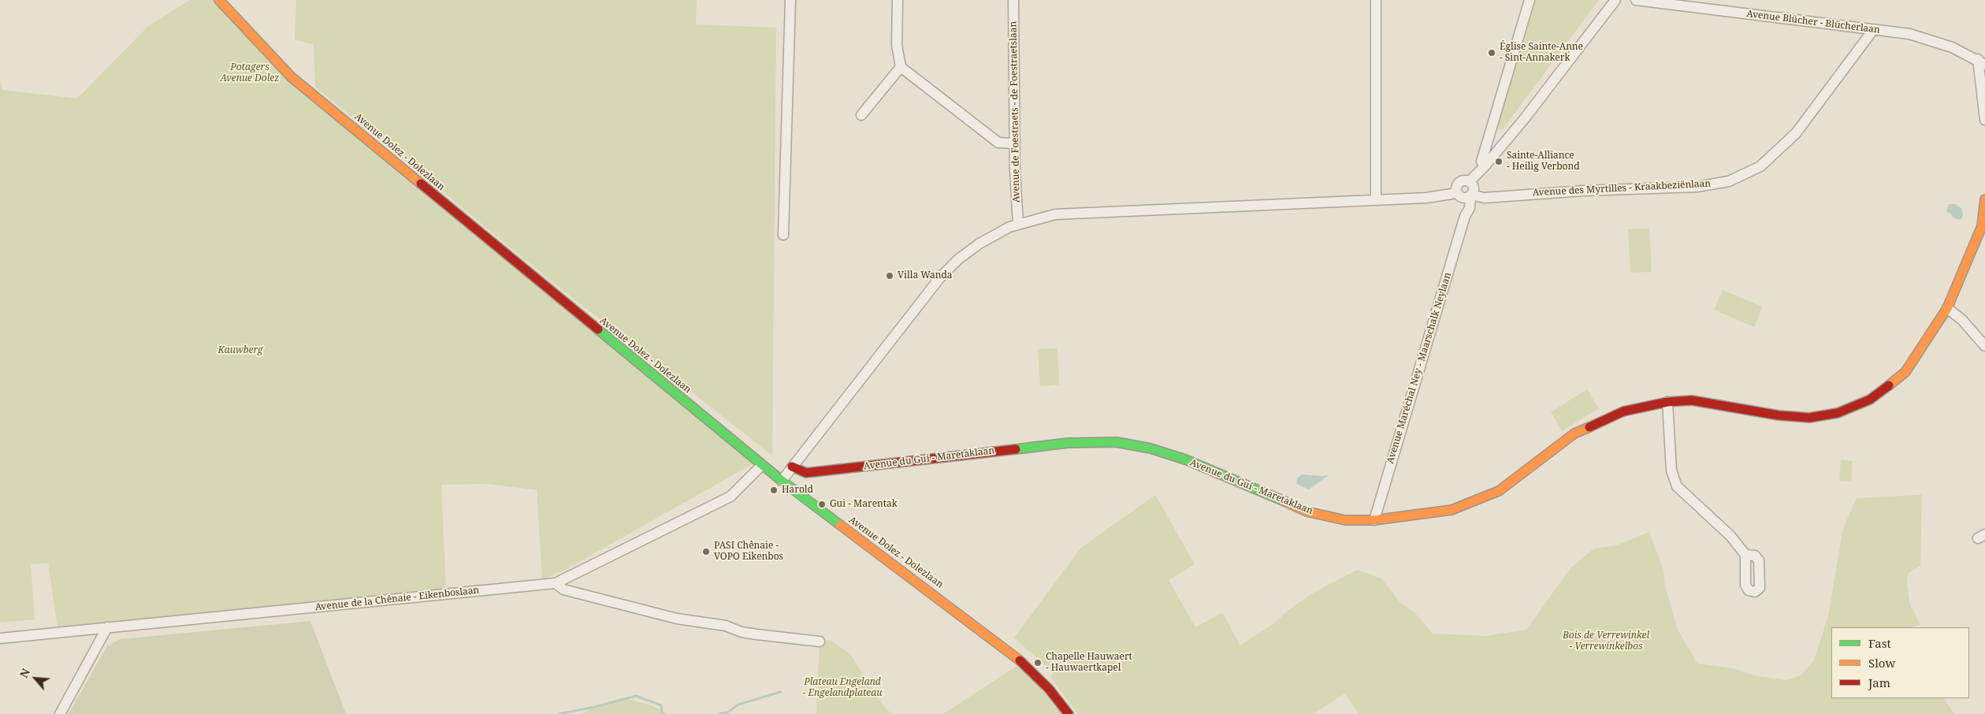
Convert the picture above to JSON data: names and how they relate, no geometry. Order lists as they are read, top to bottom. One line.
{"streets":{"street":["Avenue Blücher - Blücherlaan","Avenue de Foestraets - de Foestraetslaan","Avenue Dolez - Dolezlaan","Avenue des Myrtilles - Kraakbeziënlaan","Avenue Maréchal Ney - Maarschalk Neylaan","Avenue du Gui - Maretaklaan","Avenue de la Chênaie - Eikenboslaan"]},"crossings":[["Avenue Blücher - Blücherlaan","Avenue des Myrtilles - Kraakbeziënlaan"],["Avenue Dolez - Dolezlaan","Avenue de la Chênaie - Eikenboslaan"],["Avenue des Myrtilles - Kraakbeziënlaan","Avenue Maréchal Ney - Maarschalk Neylaan"],["Avenue Maréchal Ney - Maarschalk Neylaan","Avenue du Gui - Maretaklaan"]],"parks":["Potagers Avenue Dolez","Kauwberg","Bois de Verrewinkel - Verrewinkelbos","Plateau Engeland - Engelandplateau"],"places":["Église Sainte-Anne - Sint-Annakerk","Sainte-Alliance - Heilig Verbond","Villa Wanda","Harold","Gui - Marentak","PASI Chênaie - VOPO Eikenbos","Chapelle Hauwaert - Hauwaertkapel"],"legend":["Fast","Slow","Jam"],"north":"top left"}
